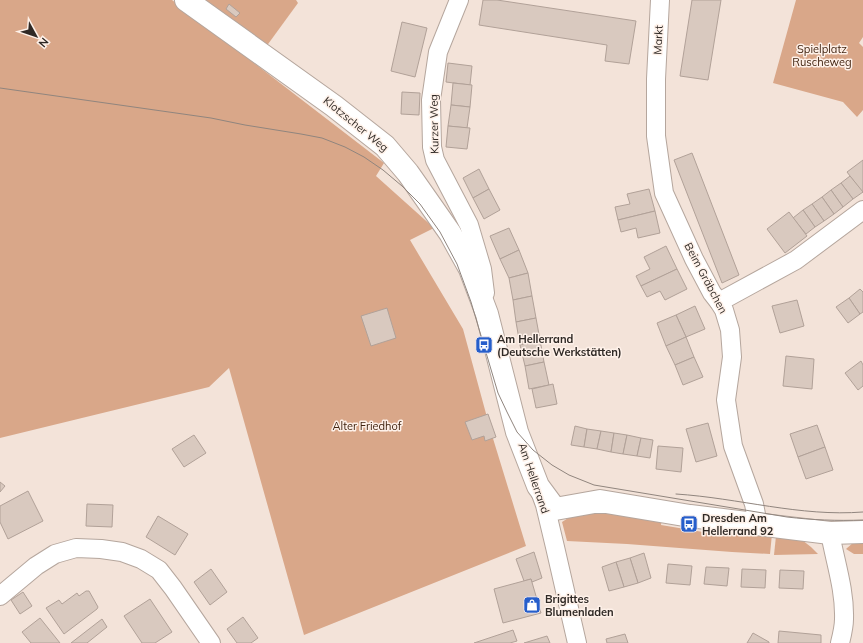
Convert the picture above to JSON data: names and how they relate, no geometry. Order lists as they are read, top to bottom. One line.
{"streets":{"street":["Markt","Klotzscher Weg","Kurzer Weg","Beim Gräbchen","Am Hellerrand"]},"crossings":[["Markt","Beim Gräbchen"],["Klotzscher Weg","Kurzer Weg"],["Klotzscher Weg","Am Hellerrand"],["Kurzer Weg","Am Hellerrand"]],"parks":["Spielplatz Ruscheweg","Alter Friedhof"],"places":{"bus stop":["Am Hellerrand (Deutsche Werkstätten)","Dresden Am Hellerrand 92"],"shop":["Brigittes Blumenladen"]},"north":"bottom right"}
